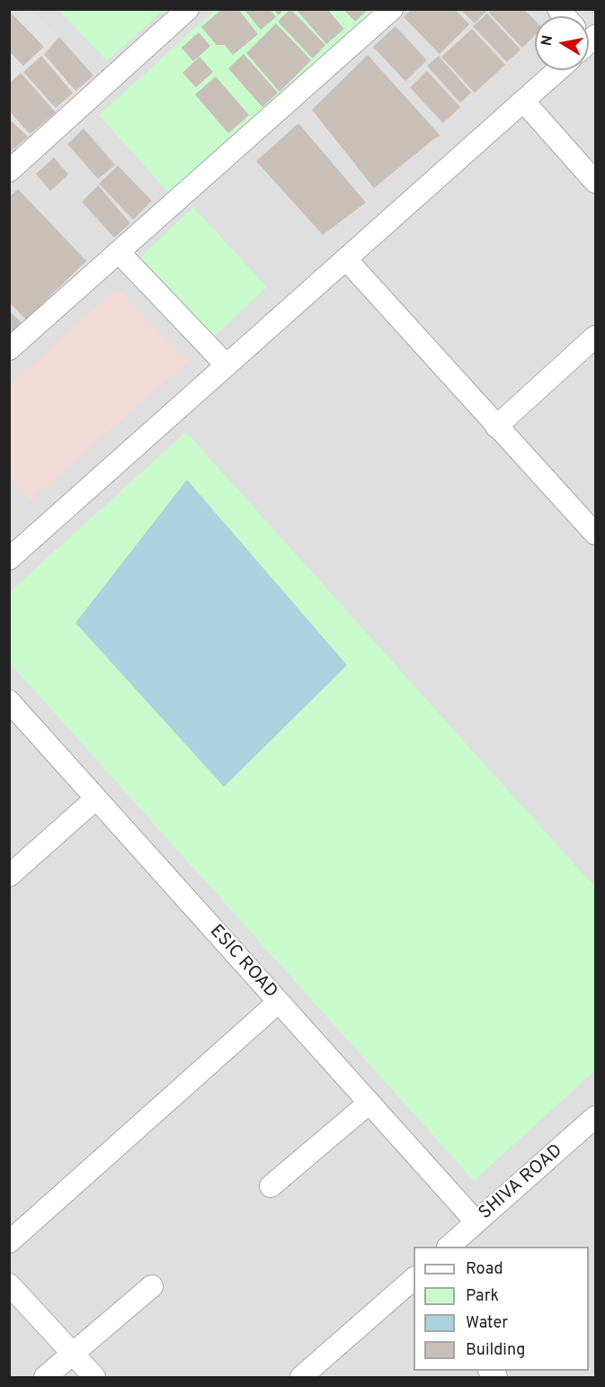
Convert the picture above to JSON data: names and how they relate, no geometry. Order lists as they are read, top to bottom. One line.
{"streets":{"street":["ESIC ROAD","SHIVA ROAD"]},"crossings":[["ESIC ROAD","SHIVA ROAD"]],"legend":["Road","Park","Water","Building"],"north":"left"}
